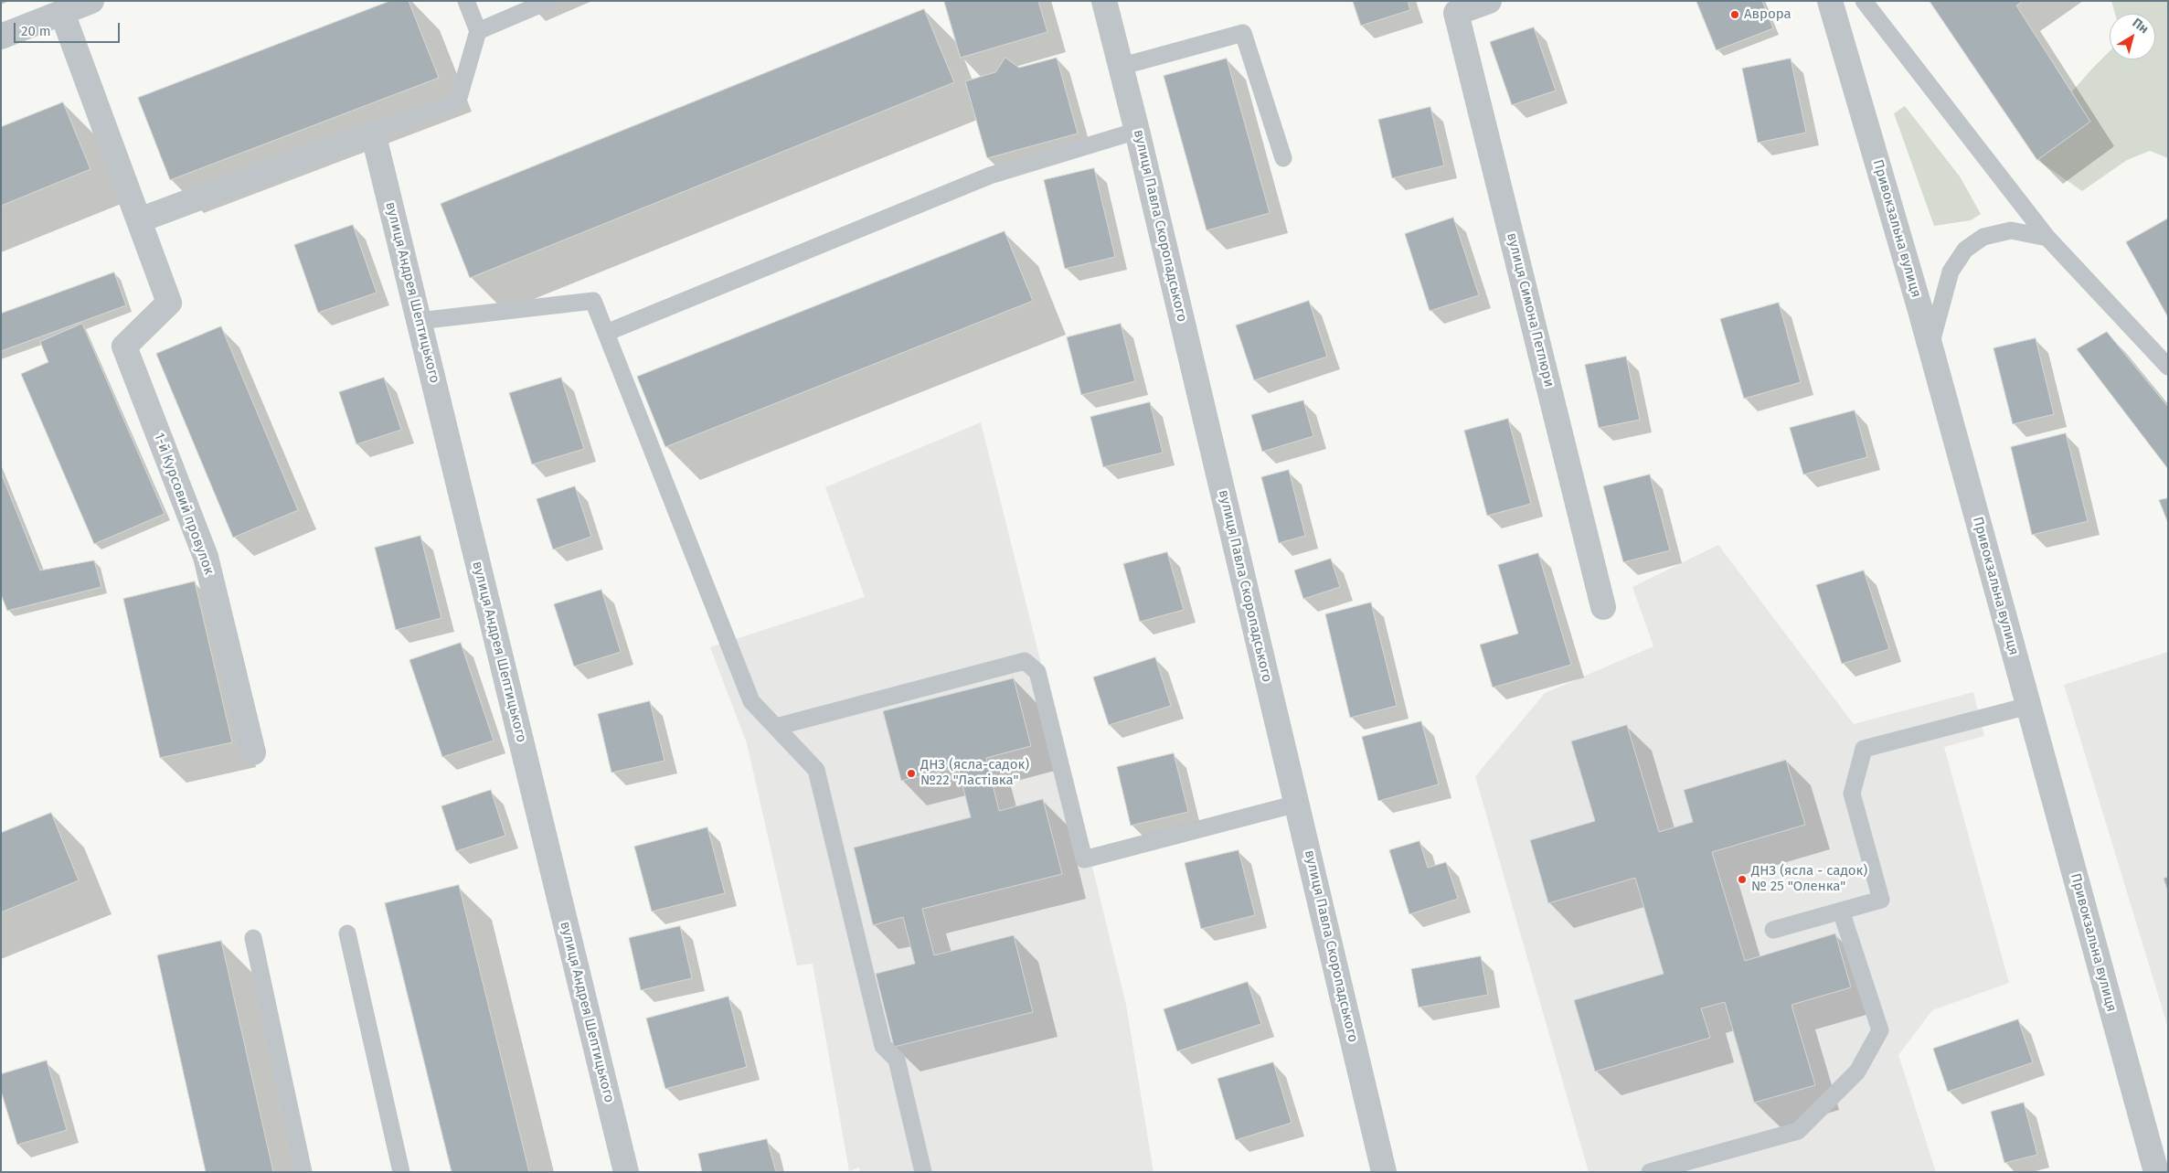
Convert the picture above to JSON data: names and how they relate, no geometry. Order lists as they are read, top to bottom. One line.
{"streets":{"street":["вулиця Павла Скоропадського","Привокзальна вулиця","вулиця Андрея Шептицького","вулиця Симона Петлюри","1-й Курсовий провулок"]},"places":["Аврора","ДНЗ (ясла-садок) №22 \"Ластівка\"","ДНЗ (ясла - садок) № 25 \"Оленка\""],"scale_bar":"20 m","north":"top right"}
